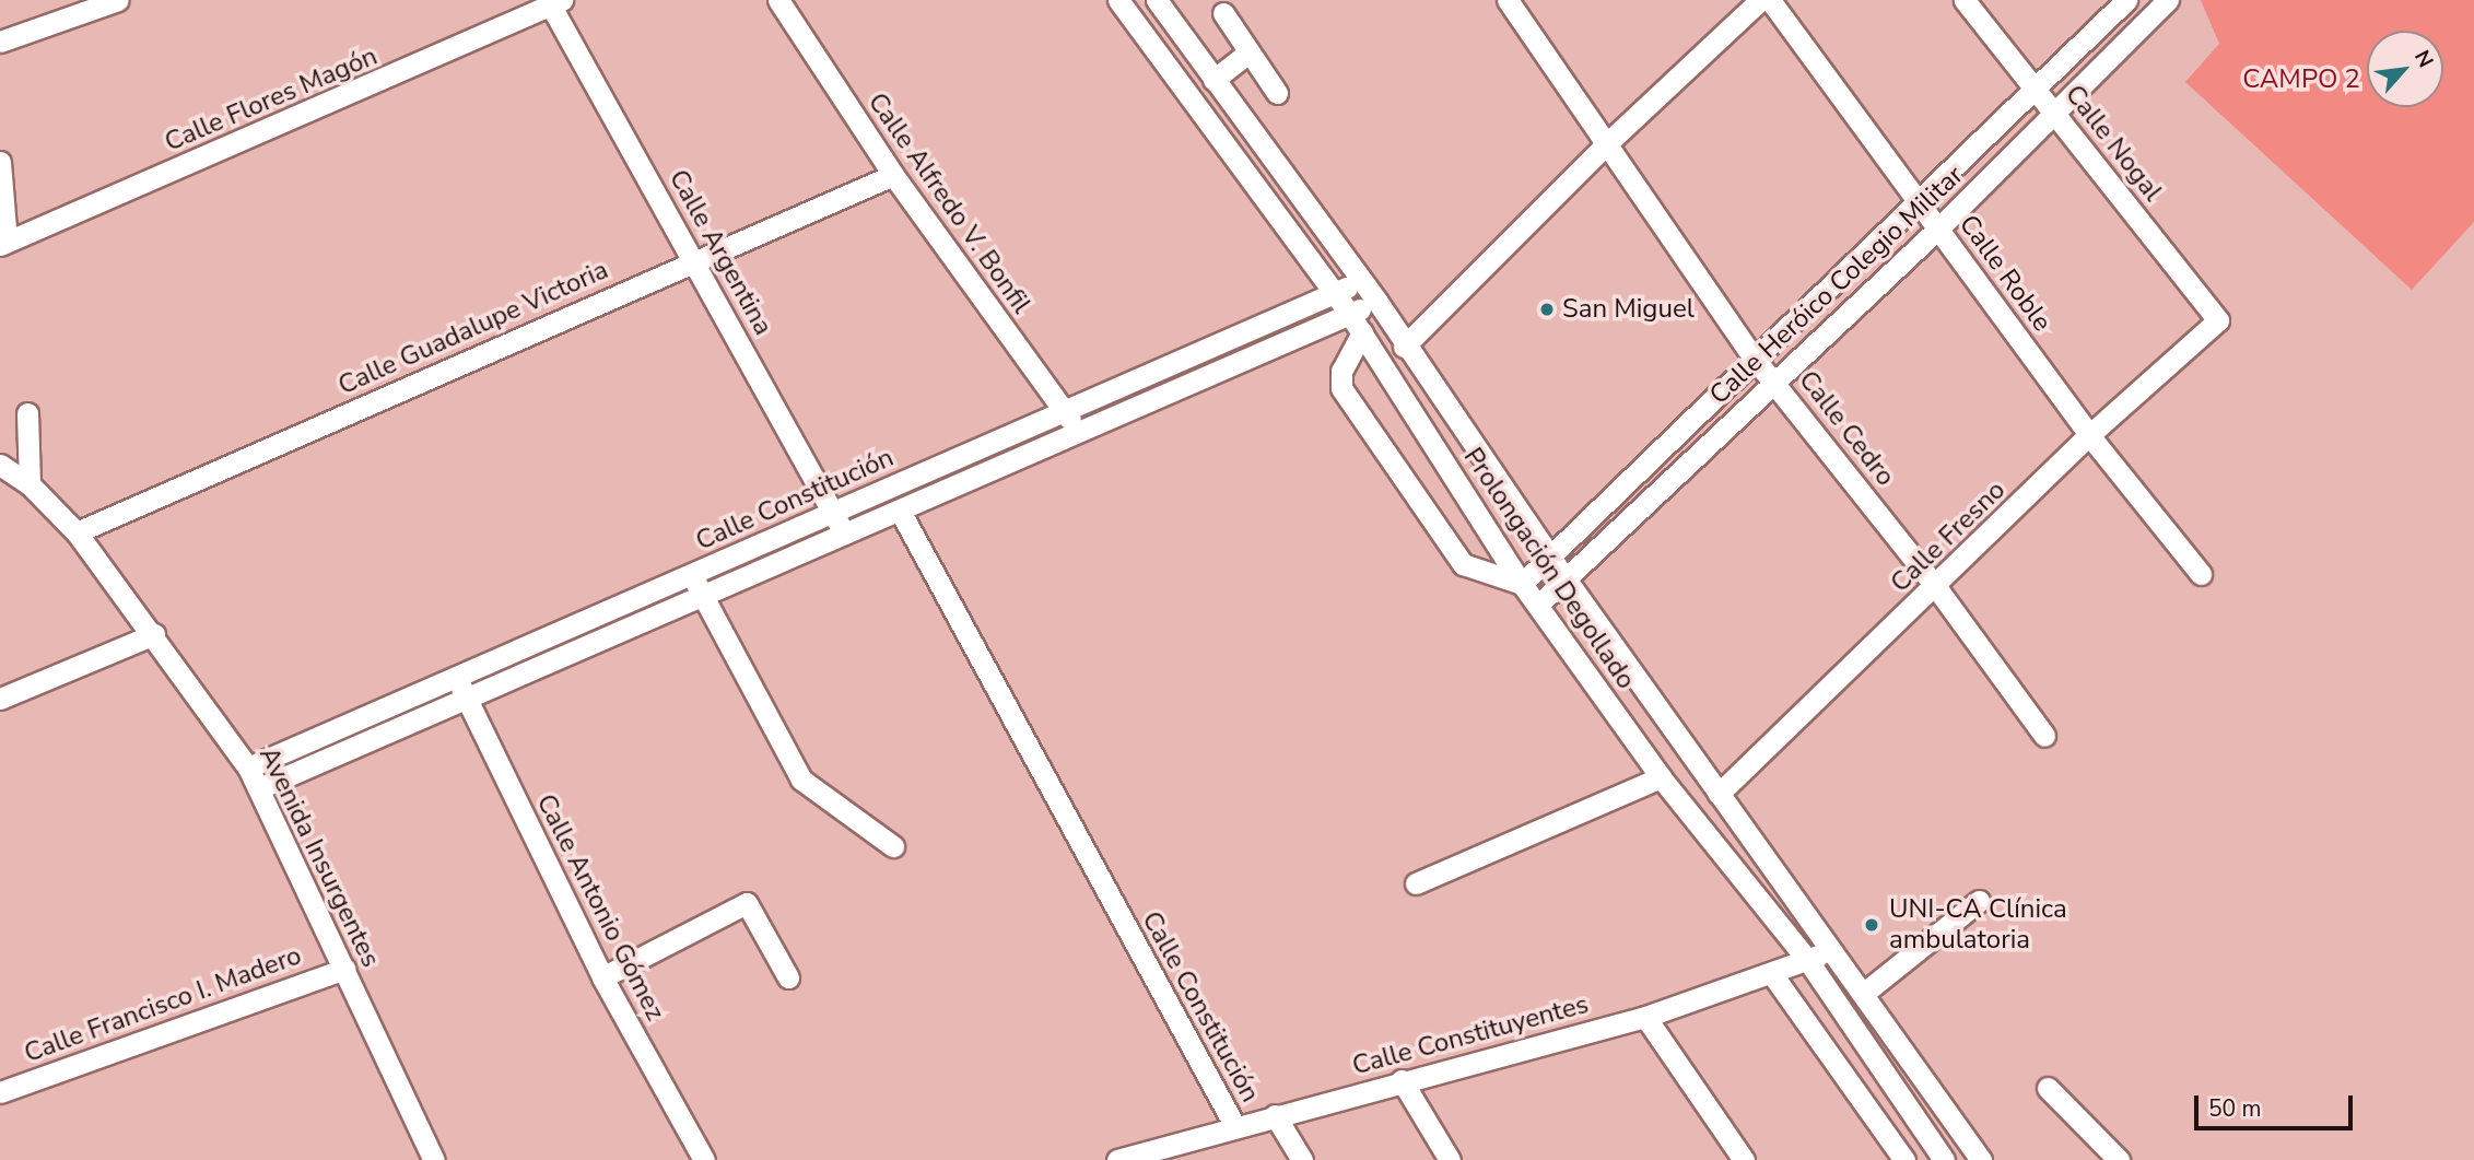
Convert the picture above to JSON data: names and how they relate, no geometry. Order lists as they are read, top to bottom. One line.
{"streets":{"street":["Calle Flores Magón","Calle Nogal","Calle Alfredo V. Bonfil","Calle Argentina","Calle Roble","Calle Heróico Colegio Militar","Calle Guadalupe Victoria","Calle Cedro","Calle Constitución","Calle Fresno","Prolongación Degollado","Avenida Insurgentes","Calle Antonio Gómez","Calle Francisco I. Madero","Calle Constituyentes"]},"crossings":[["Calle Flores Magón","Calle Argentina"],["Calle Nogal","Calle Heróico Colegio Militar"],["Calle Nogal","Calle Fresno"],["Calle Alfredo V. Bonfil","Calle Guadalupe Victoria"],["Calle Alfredo V. Bonfil","Calle Constitución"],["Calle Argentina","Calle Guadalupe Victoria"],["Calle Argentina","Calle Constitución"],["Calle Roble","Calle Heróico Colegio Militar"],["Calle Roble","Calle Fresno"],["Calle Heróico Colegio Militar","Calle Cedro"],["Calle Heróico Colegio Militar","Prolongación Degollado"],["Calle Guadalupe Victoria","Avenida Insurgentes"],["Calle Cedro","Calle Fresno"],["Calle Constitución","Prolongación Degollado"],["Calle Constitución","Avenida Insurgentes"],["Calle Constitución","Calle Antonio Gómez"],["Calle Constitución","Calle Constituyentes"],["Calle Fresno","Prolongación Degollado"],["Prolongación Degollado","Calle Constituyentes"],["Avenida Insurgentes","Calle Francisco I. Madero"]],"parks":["CAMPO 2"],"places":["San Miguel","UNI-CA Clínica ambulatoria"],"scale_bar":"50 m","north":"top right"}
